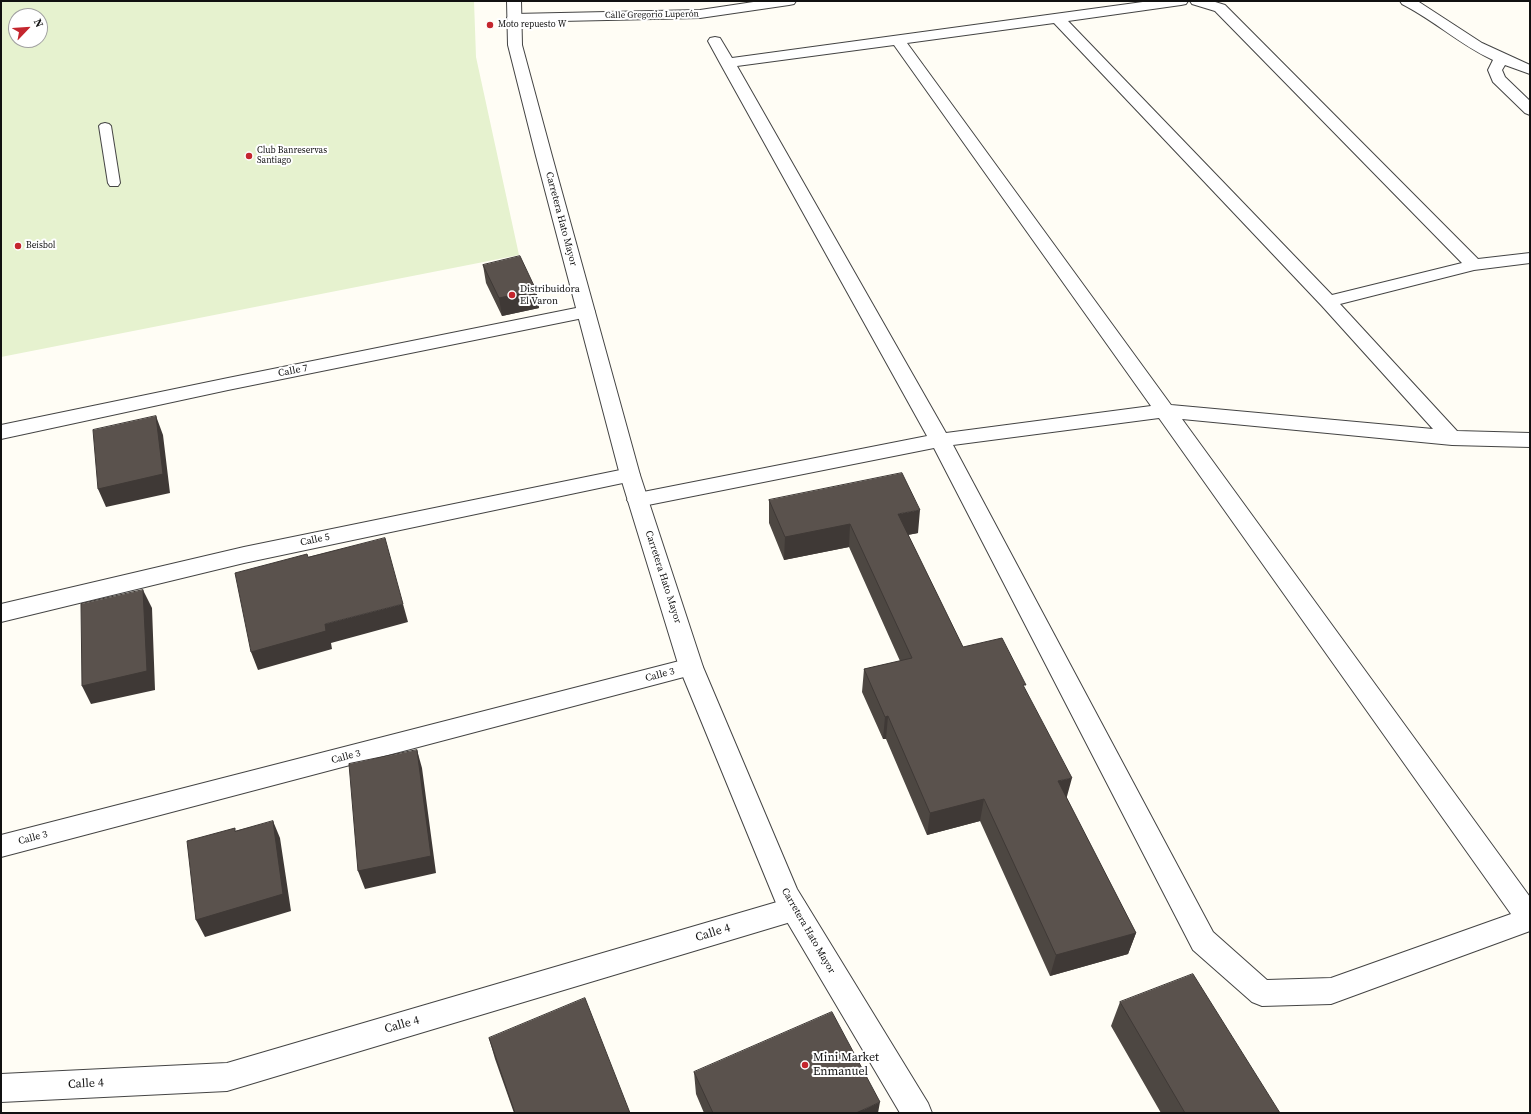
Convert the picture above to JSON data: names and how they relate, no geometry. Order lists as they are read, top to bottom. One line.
{"streets":{"street":["Calle Gregorio Luperón","Carretera Hato Mayor","Calle 7","Calle 5","Calle 3","Calle 4"]},"crossings":[["Calle Gregorio Luperón","Carretera Hato Mayor"],["Carretera Hato Mayor","Calle 7"],["Carretera Hato Mayor","Calle 5"],["Carretera Hato Mayor","Calle 3"],["Carretera Hato Mayor","Calle 4"]],"places":["Moto repuesto W","Club Banreservas Santiago","Beisbol","Distribuidora El Varon","Mini Market Enmanuel"],"north":"top right"}
